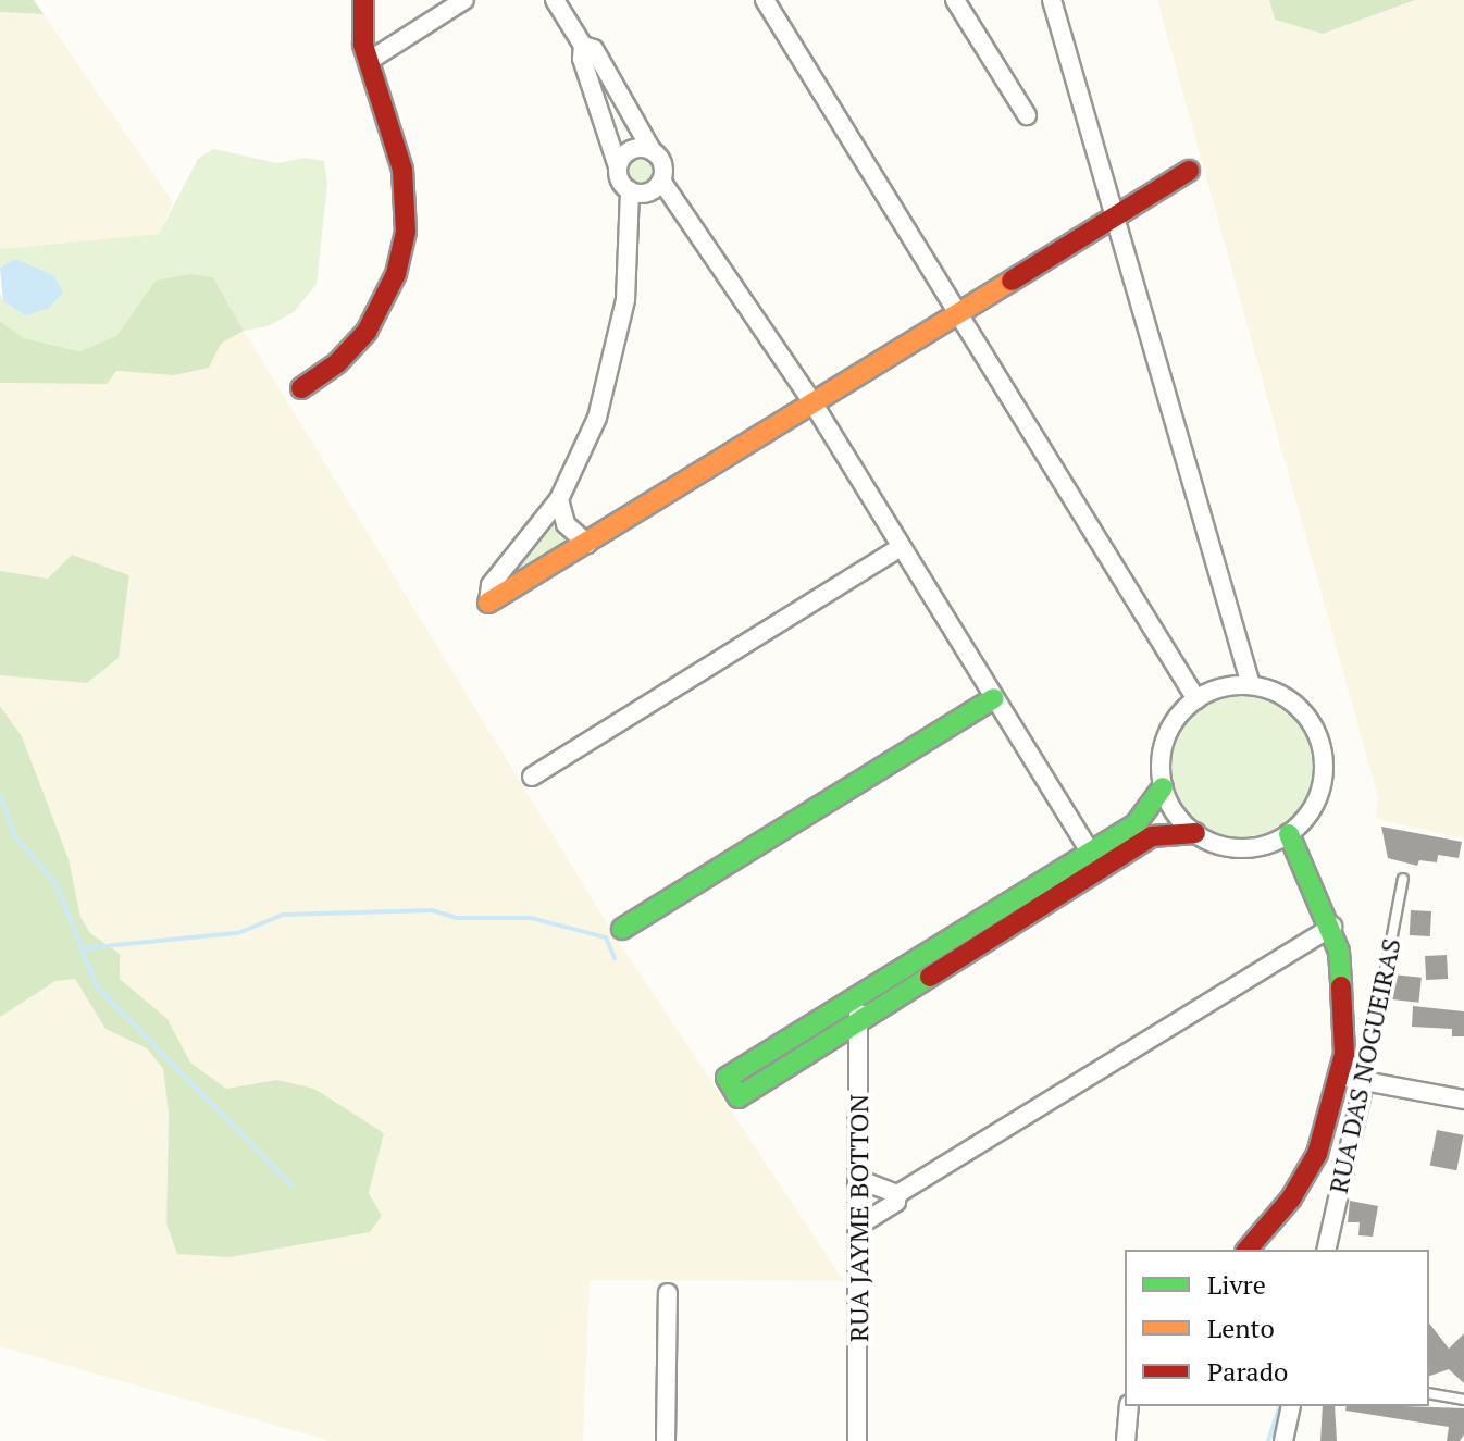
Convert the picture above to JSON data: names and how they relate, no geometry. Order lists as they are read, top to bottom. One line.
{"streets":{"street":["RUA DAS NOGUEIRAS","RUA JAYME BOTTON"]},"legend":["Livre","Lento","Parado"]}
